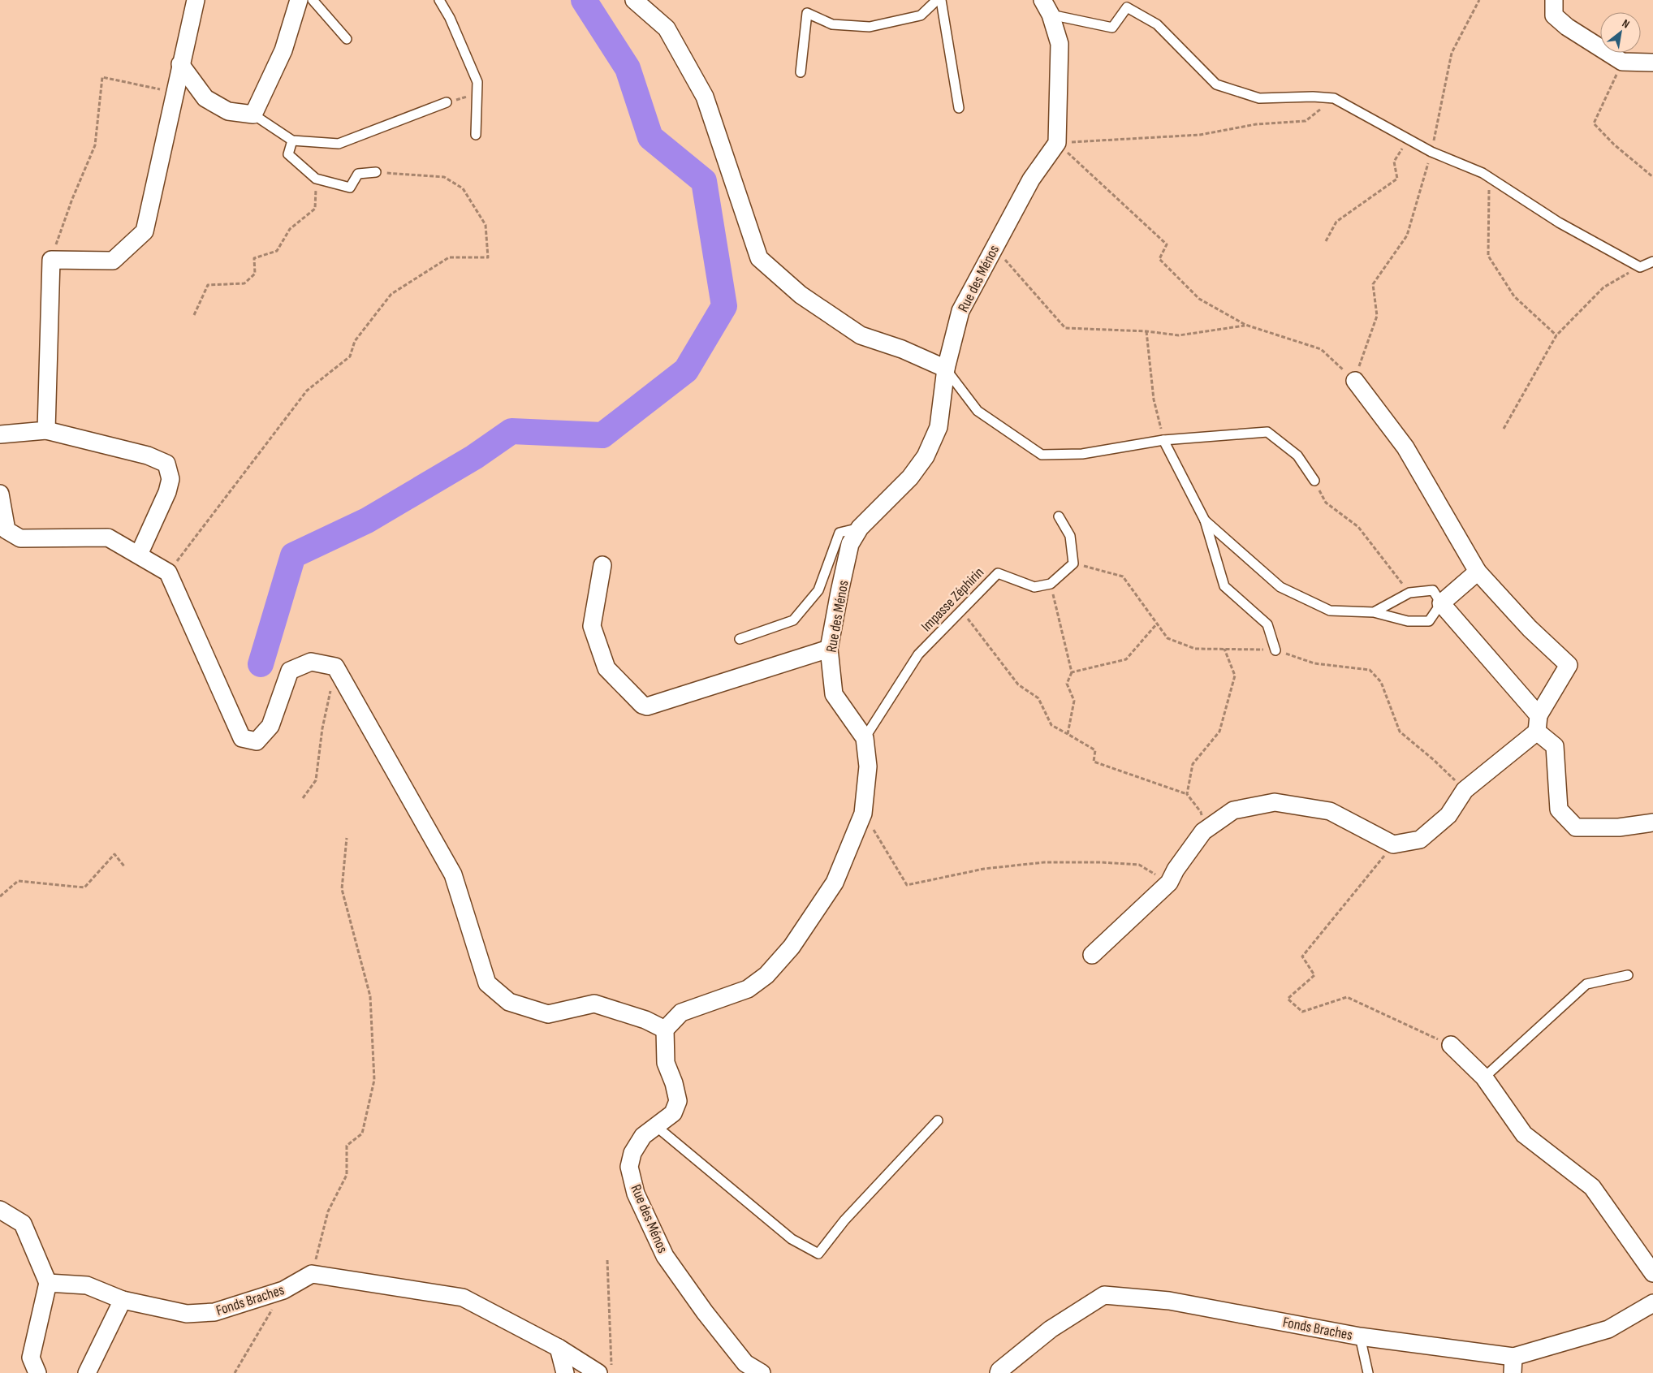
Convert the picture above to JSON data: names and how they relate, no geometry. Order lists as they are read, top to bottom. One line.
{"streets":{"street":["Rue des Ménos","Fonds Braches"],"lane":["Impasse Zéphirin"]},"crossings":[["Rue des Ménos","Impasse Zéphirin"]],"north":"top right"}
